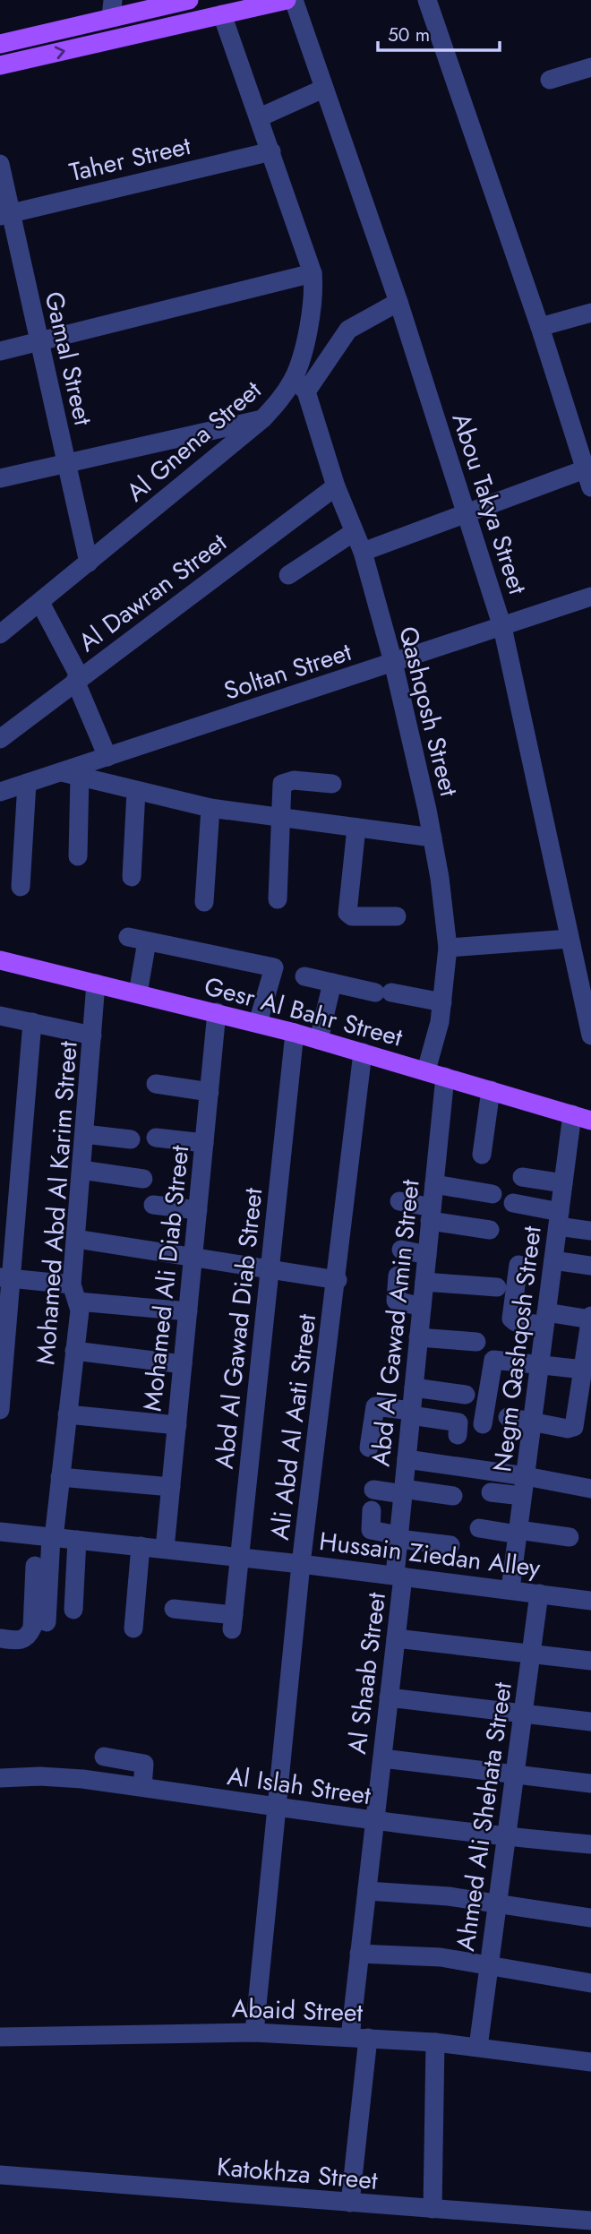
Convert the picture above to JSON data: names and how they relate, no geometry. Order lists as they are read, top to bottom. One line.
{"streets":{"main road":["Gesr Al Bahr Street"],"street":["Taher Street","Gamal Street","Al Gnena Street","Abou Takya Street","Al Dawran Street","Soltan Street","Qashqosh Street","Mohamed Abd Al Karim Street","Mohamed Ali Diab Street","Abd Al Gawad Amin Street","Abd Al Gawad Diab Street","Negm Qashqosh Street","Ali Abd Al Aati Street","Hussain Ziedan Alley","Al Shaab Street","Al Islah Street","Ahmed Ali Shehata Street","Abaid Street","Katokhza Street"]},"crossings":[["Taher Street","Gamal Street"],["Taher Street","Al Gnena Street"],["Gamal Street","Al Gnena Street"],["Al Gnena Street","Qashqosh Street"],["Abou Takya Street","Soltan Street"],["Al Dawran Street","Qashqosh Street"],["Soltan Street","Qashqosh Street"],["Qashqosh Street","Gesr Al Bahr Street"],["Qashqosh Street","Abd Al Gawad Amin Street"],["Gesr Al Bahr Street","Mohamed Abd Al Karim Street"],["Gesr Al Bahr Street","Mohamed Ali Diab Street"],["Gesr Al Bahr Street","Abd Al Gawad Amin Street"],["Gesr Al Bahr Street","Abd Al Gawad Diab Street"],["Gesr Al Bahr Street","Negm Qashqosh Street"],["Gesr Al Bahr Street","Ali Abd Al Aati Street"],["Mohamed Abd Al Karim Street","Hussain Ziedan Alley"],["Mohamed Ali Diab Street","Hussain Ziedan Alley"],["Abd Al Gawad Amin Street","Hussain Ziedan Alley"],["Abd Al Gawad Amin Street","Al Shaab Street"],["Abd Al Gawad Diab Street","Hussain Ziedan Alley"],["Negm Qashqosh Street","Hussain Ziedan Alley"],["Ali Abd Al Aati Street","Hussain Ziedan Alley"],["Ali Abd Al Aati Street","Al Islah Street"],["Ali Abd Al Aati Street","Abaid Street"],["Hussain Ziedan Alley","Al Shaab Street"],["Hussain Ziedan Alley","Ahmed Ali Shehata Street"],["Al Shaab Street","Al Islah Street"],["Al Shaab Street","Abaid Street"],["Al Shaab Street","Katokhza Street"],["Al Islah Street","Ahmed Ali Shehata Street"],["Ahmed Ali Shehata Street","Abaid Street"]],"scale_bar":"50 m"}
